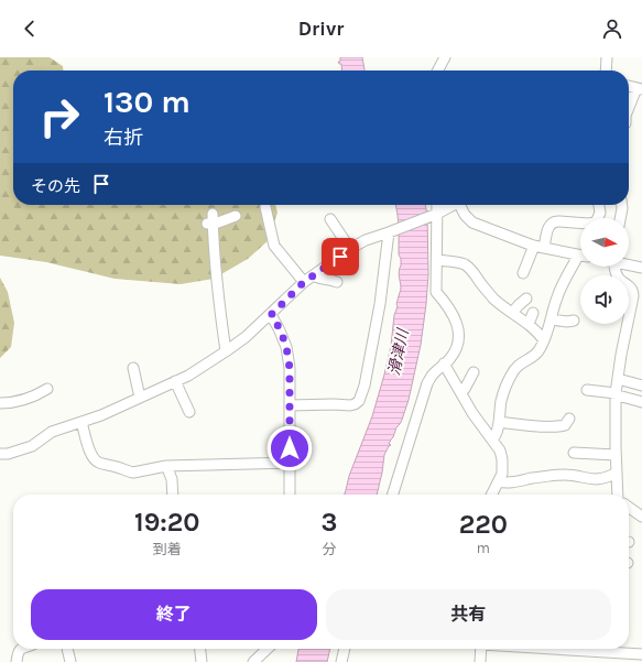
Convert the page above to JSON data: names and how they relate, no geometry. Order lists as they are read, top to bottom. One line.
{"water":["滑津川"],"north":"right","page":{"header":"Drivr","turn":["130 m","右折"],"then":"その先","eta":["19:20","到着","3","分","220","m"],"buttons":["終了","共有"]}}
